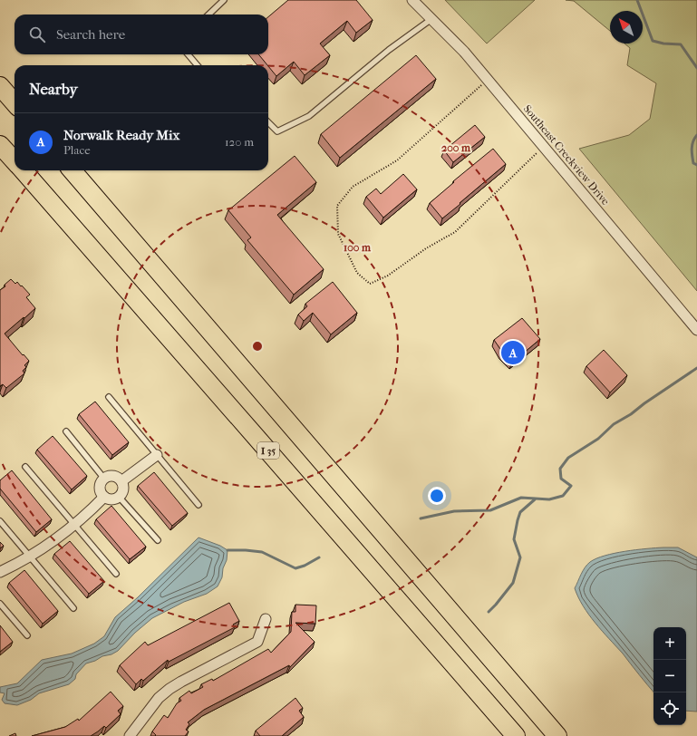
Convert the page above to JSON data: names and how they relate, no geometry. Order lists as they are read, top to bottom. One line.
{"streets":{"highway":["I 35"],"street":["Southeast Creekview Drive"]},"north":"top left","page":{"search":"Search here","heading":"Nearby","list":[{"mark":"A","name":"Norwalk Ready Mix","note":"Place","value":"120 m"}],"pins":"A","map_buttons":["+","−"]},"rings":["200 m","100 m"]}
